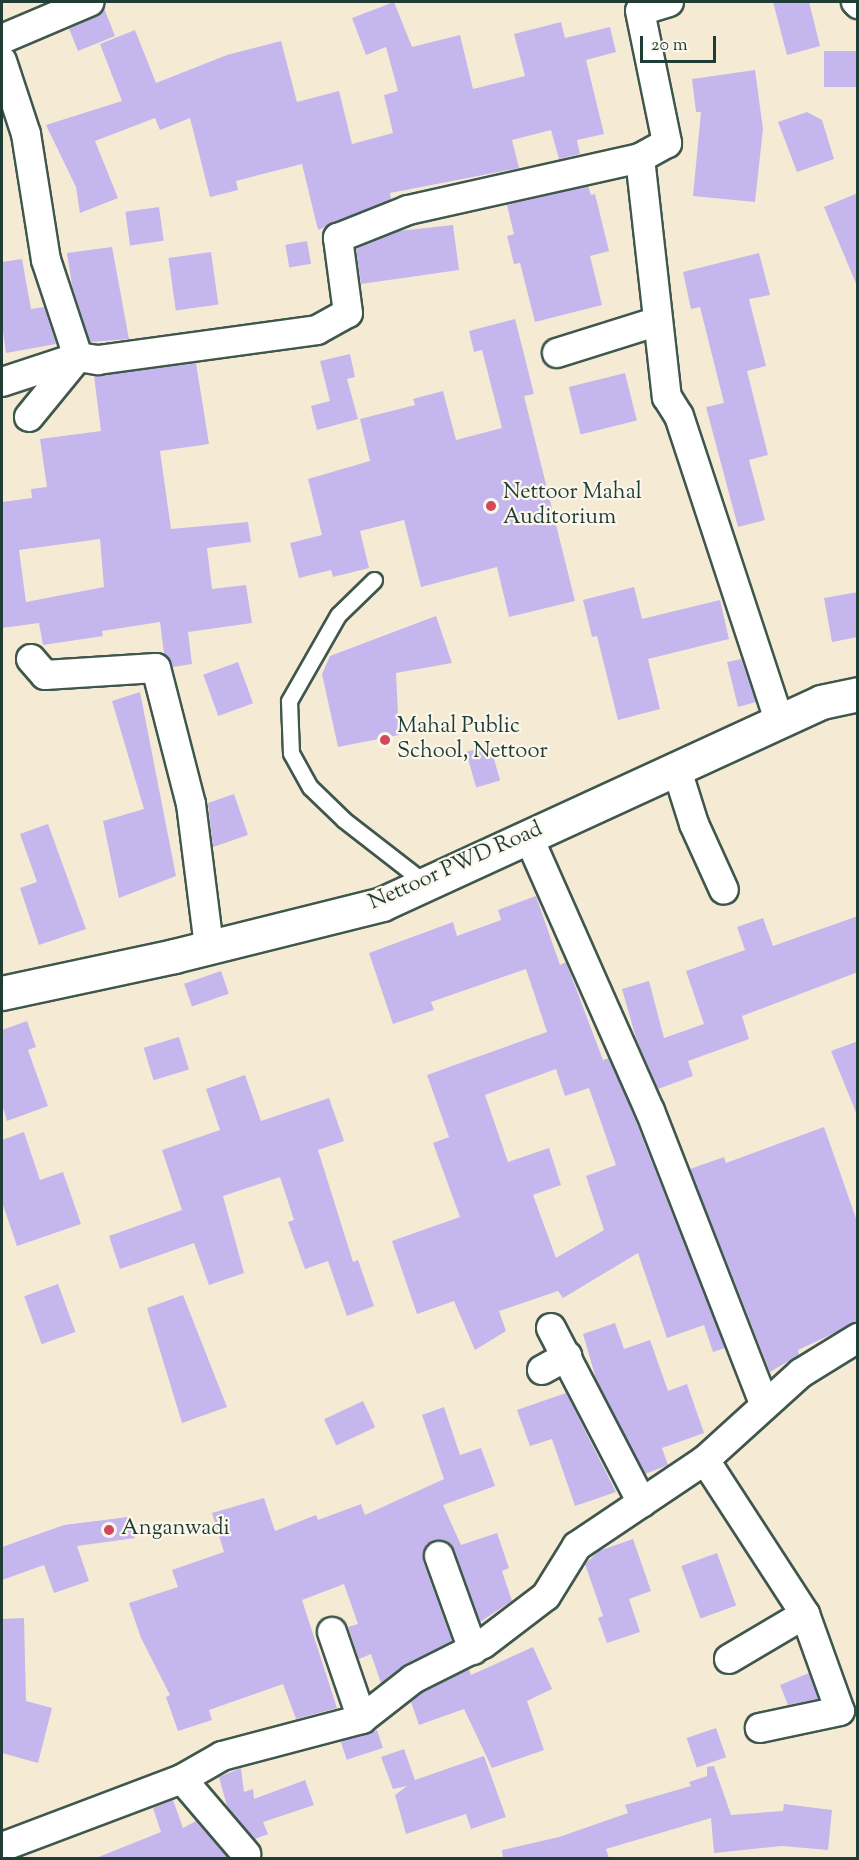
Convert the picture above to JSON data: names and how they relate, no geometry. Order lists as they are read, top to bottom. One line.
{"streets":{"street":["Nettoor PWD Road"]},"places":["Nettoor Mahal Auditorium","Mahal Public School, Nettoor","Anganwadi"],"scale_bar":"20 m"}
